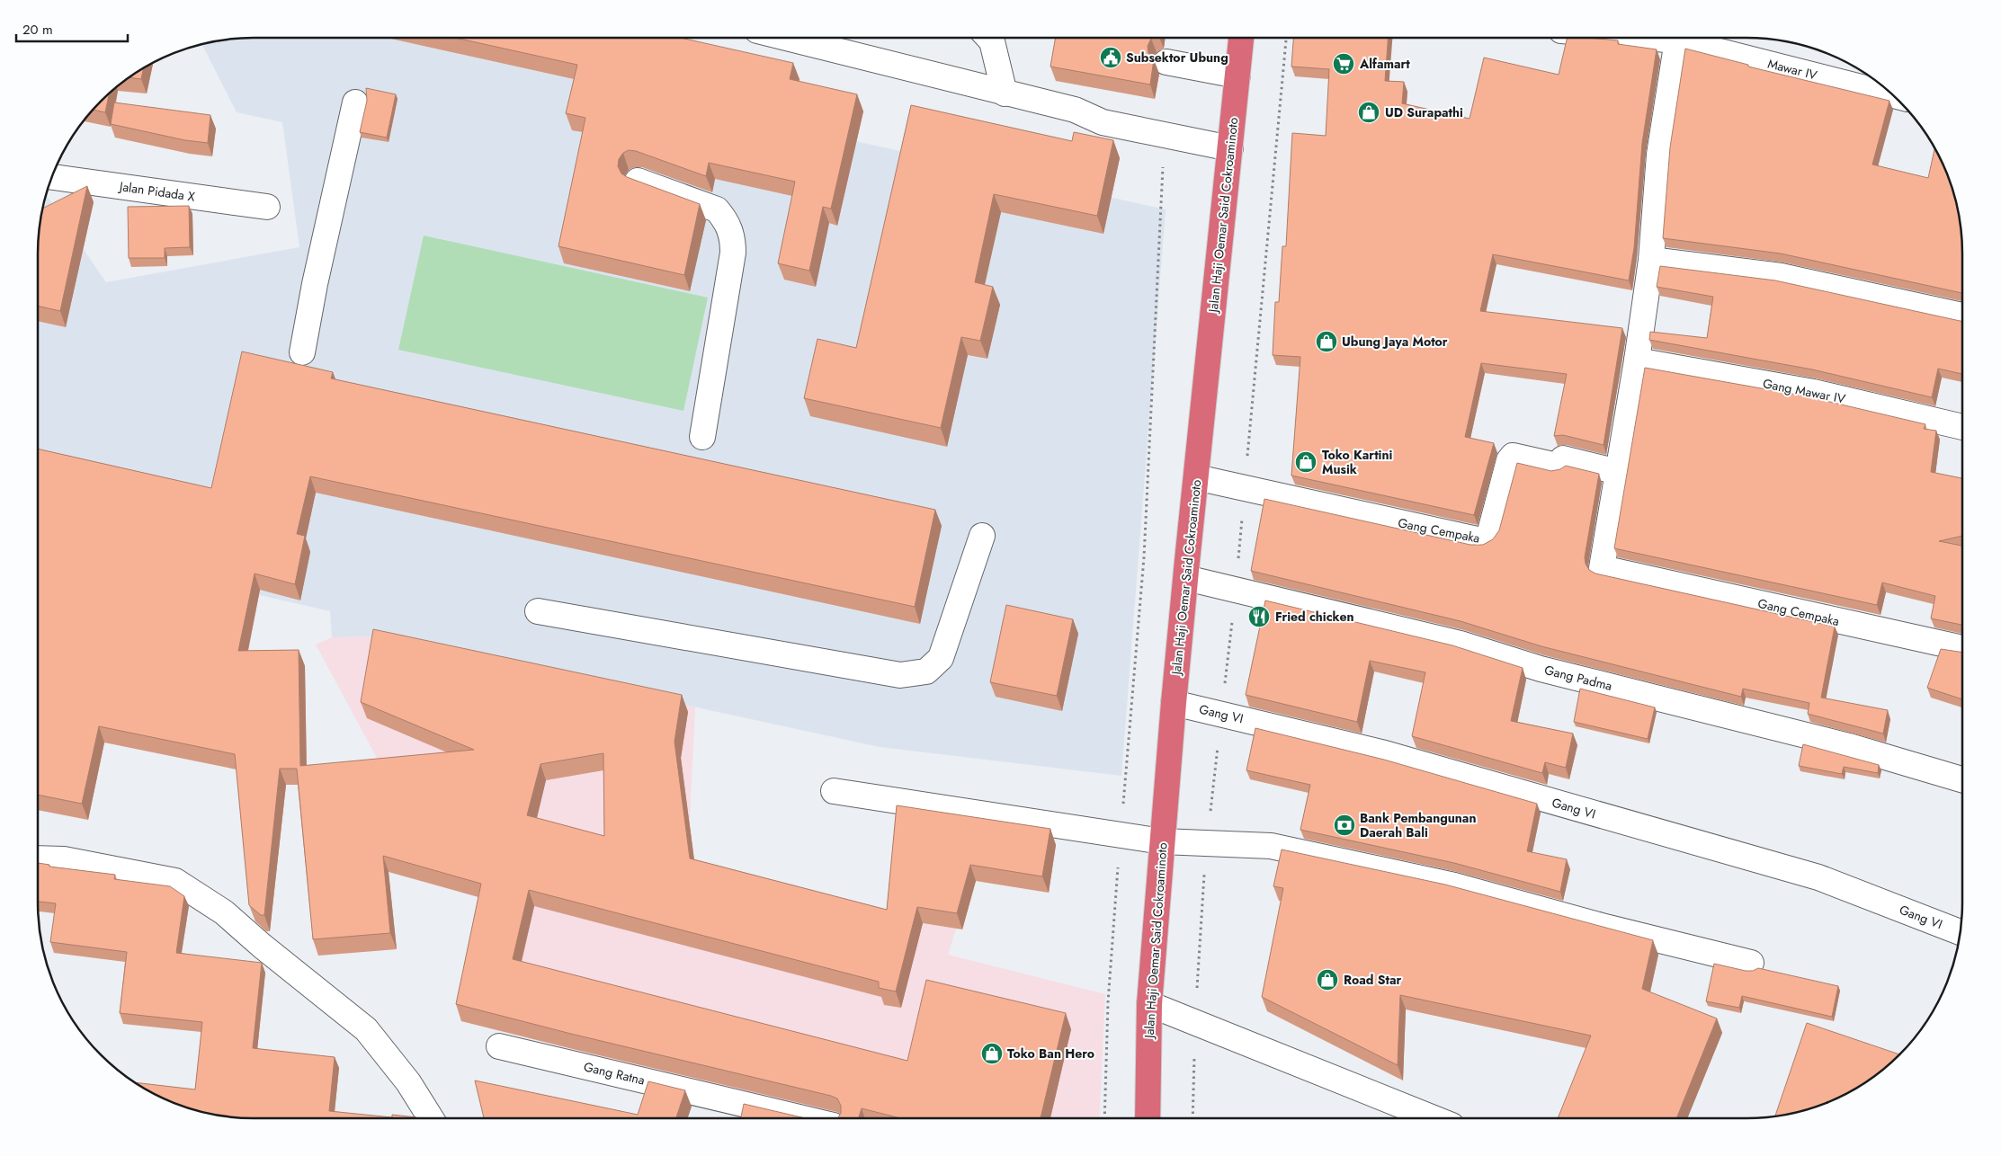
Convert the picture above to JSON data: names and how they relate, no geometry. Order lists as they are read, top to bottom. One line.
{"streets":{"highway":["Jalan Haji Oemar Said Cokroaminoto"],"street":["Mawar IV","Jalan Pidada X","Gang Mawar IV","Gang Cempaka","Gang Padma","Gang VI","Gang Ratna"]},"crossings":[["Jalan Haji Oemar Said Cokroaminoto","Gang Cempaka"],["Jalan Haji Oemar Said Cokroaminoto","Gang Padma"],["Jalan Haji Oemar Said Cokroaminoto","Gang VI"]],"places":{"public building":["Subsektor Ubung"],"supermarket":["Alfamart"],"shop":["UD Surapathi","Ubung Jaya Motor","Toko Kartini Musik","Road Star","Toko Ban Hero"],"restaurant":["Fried chicken"],"bank":["Bank Pembangunan Daerah Bali"]},"scale_bar":"20 m"}
